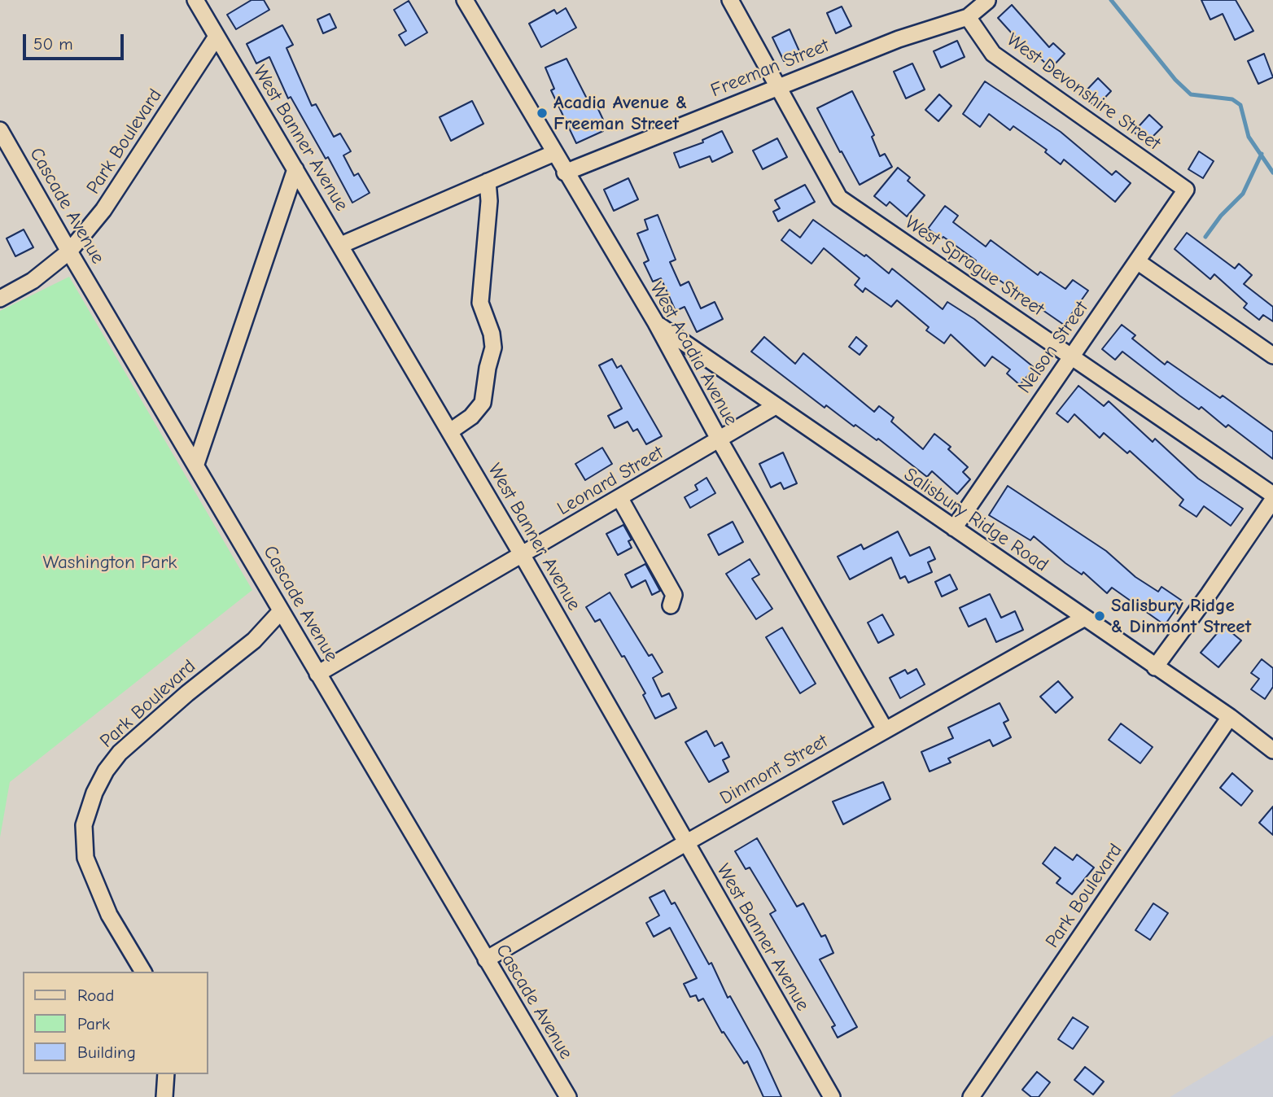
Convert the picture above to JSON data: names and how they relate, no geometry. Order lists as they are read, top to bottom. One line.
{"streets":{"street":["Freeman Street","West Devonshire Street","West Banner Avenue","Park Boulevard","Cascade Avenue","West Sprague Street","Nelson Street","West Acadia Avenue","Leonard Street","Salisbury Ridge Road","Dinmont Street"]},"crossings":[["Freeman Street","West Devonshire Street"],["Freeman Street","West Sprague Street"],["Freeman Street","West Acadia Avenue"],["West Devonshire Street","Nelson Street"],["West Banner Avenue","Park Boulevard"],["West Banner Avenue","Leonard Street"],["West Banner Avenue","Dinmont Street"],["Park Boulevard","Cascade Avenue"],["Park Boulevard","Salisbury Ridge Road"],["Cascade Avenue","Leonard Street"],["Cascade Avenue","Dinmont Street"],["West Sprague Street","Nelson Street"],["Nelson Street","Salisbury Ridge Road"],["West Acadia Avenue","Leonard Street"],["West Acadia Avenue","Salisbury Ridge Road"],["West Acadia Avenue","Dinmont Street"],["Leonard Street","Salisbury Ridge Road"],["Salisbury Ridge Road","Dinmont Street"]],"parks":["Washington Park"],"places":["Acadia Avenue & Freeman Street","Salisbury Ridge & Dinmont Street"],"legend":["Road","Park","Building"],"scale_bar":"50 m"}
